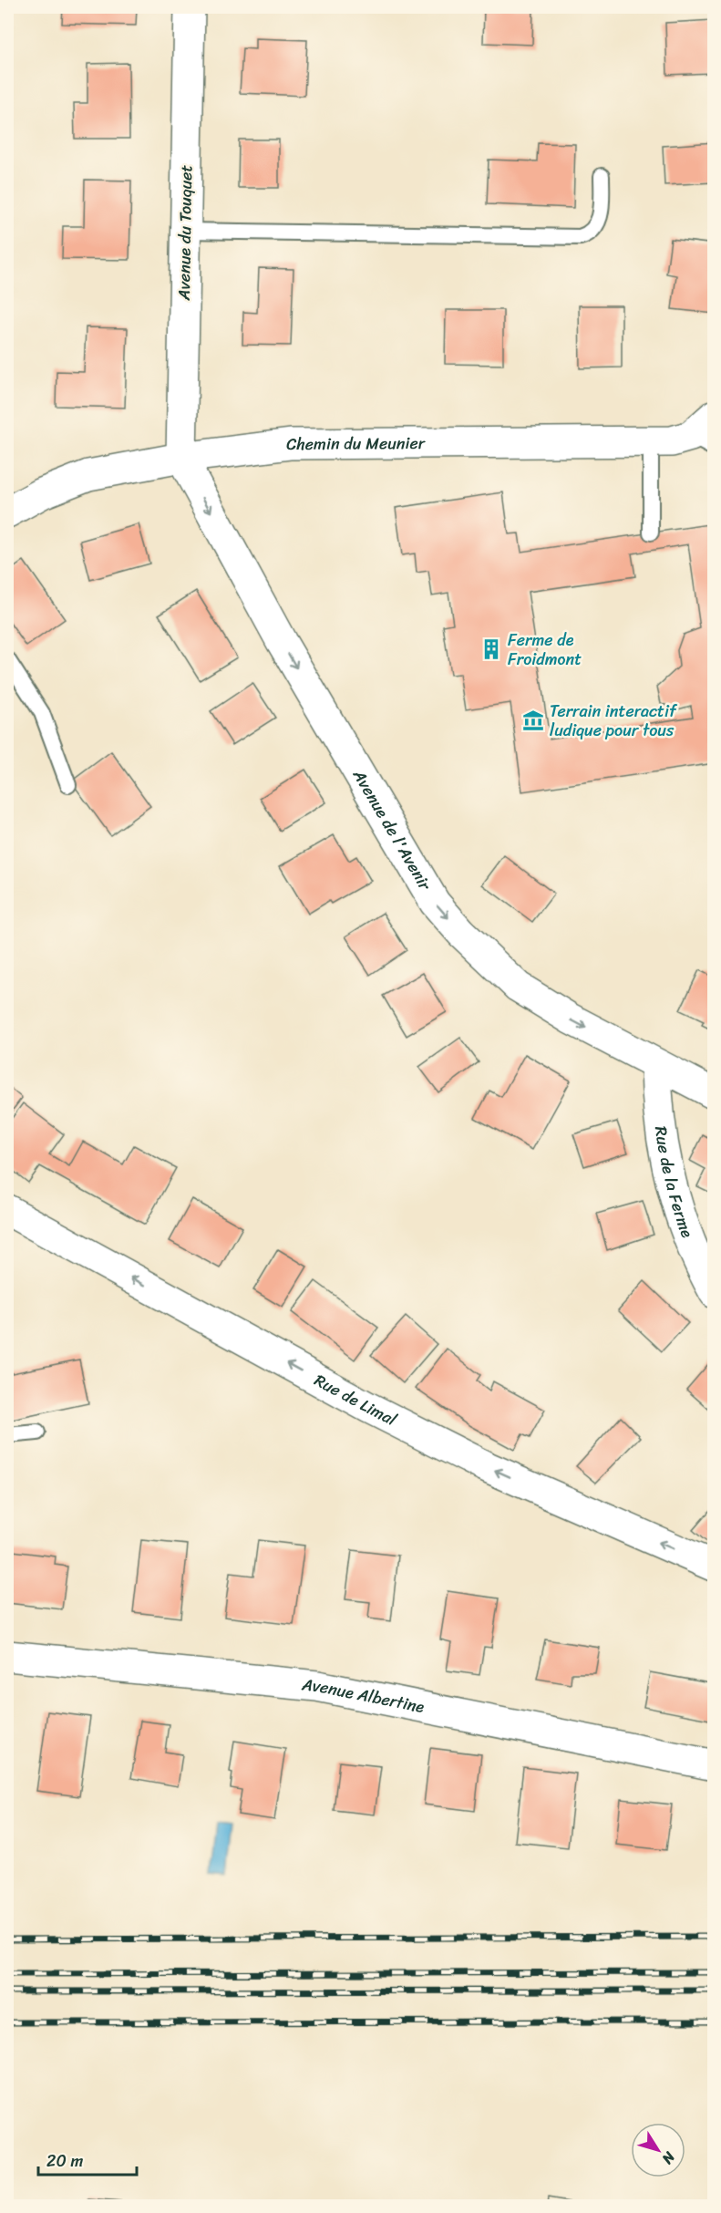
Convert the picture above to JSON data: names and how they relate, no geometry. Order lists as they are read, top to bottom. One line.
{"streets":{"street":["Avenue du Touquet","Chemin du Meunier","Avenue de l'Avenir","Rue de la Ferme","Rue de Limal","Avenue Albertine"]},"crossings":[["Avenue du Touquet","Chemin du Meunier"],["Avenue du Touquet","Avenue de l'Avenir"],["Chemin du Meunier","Avenue de l'Avenir"],["Avenue de l'Avenir","Rue de la Ferme"]],"one_way":["Avenue de l'Avenir","Rue de Limal"],"places":{"building":["Ferme de Froidmont"],"museum":["Terrain interactif ludique pour tous"]},"scale_bar":"20 m","north":"bottom right"}
